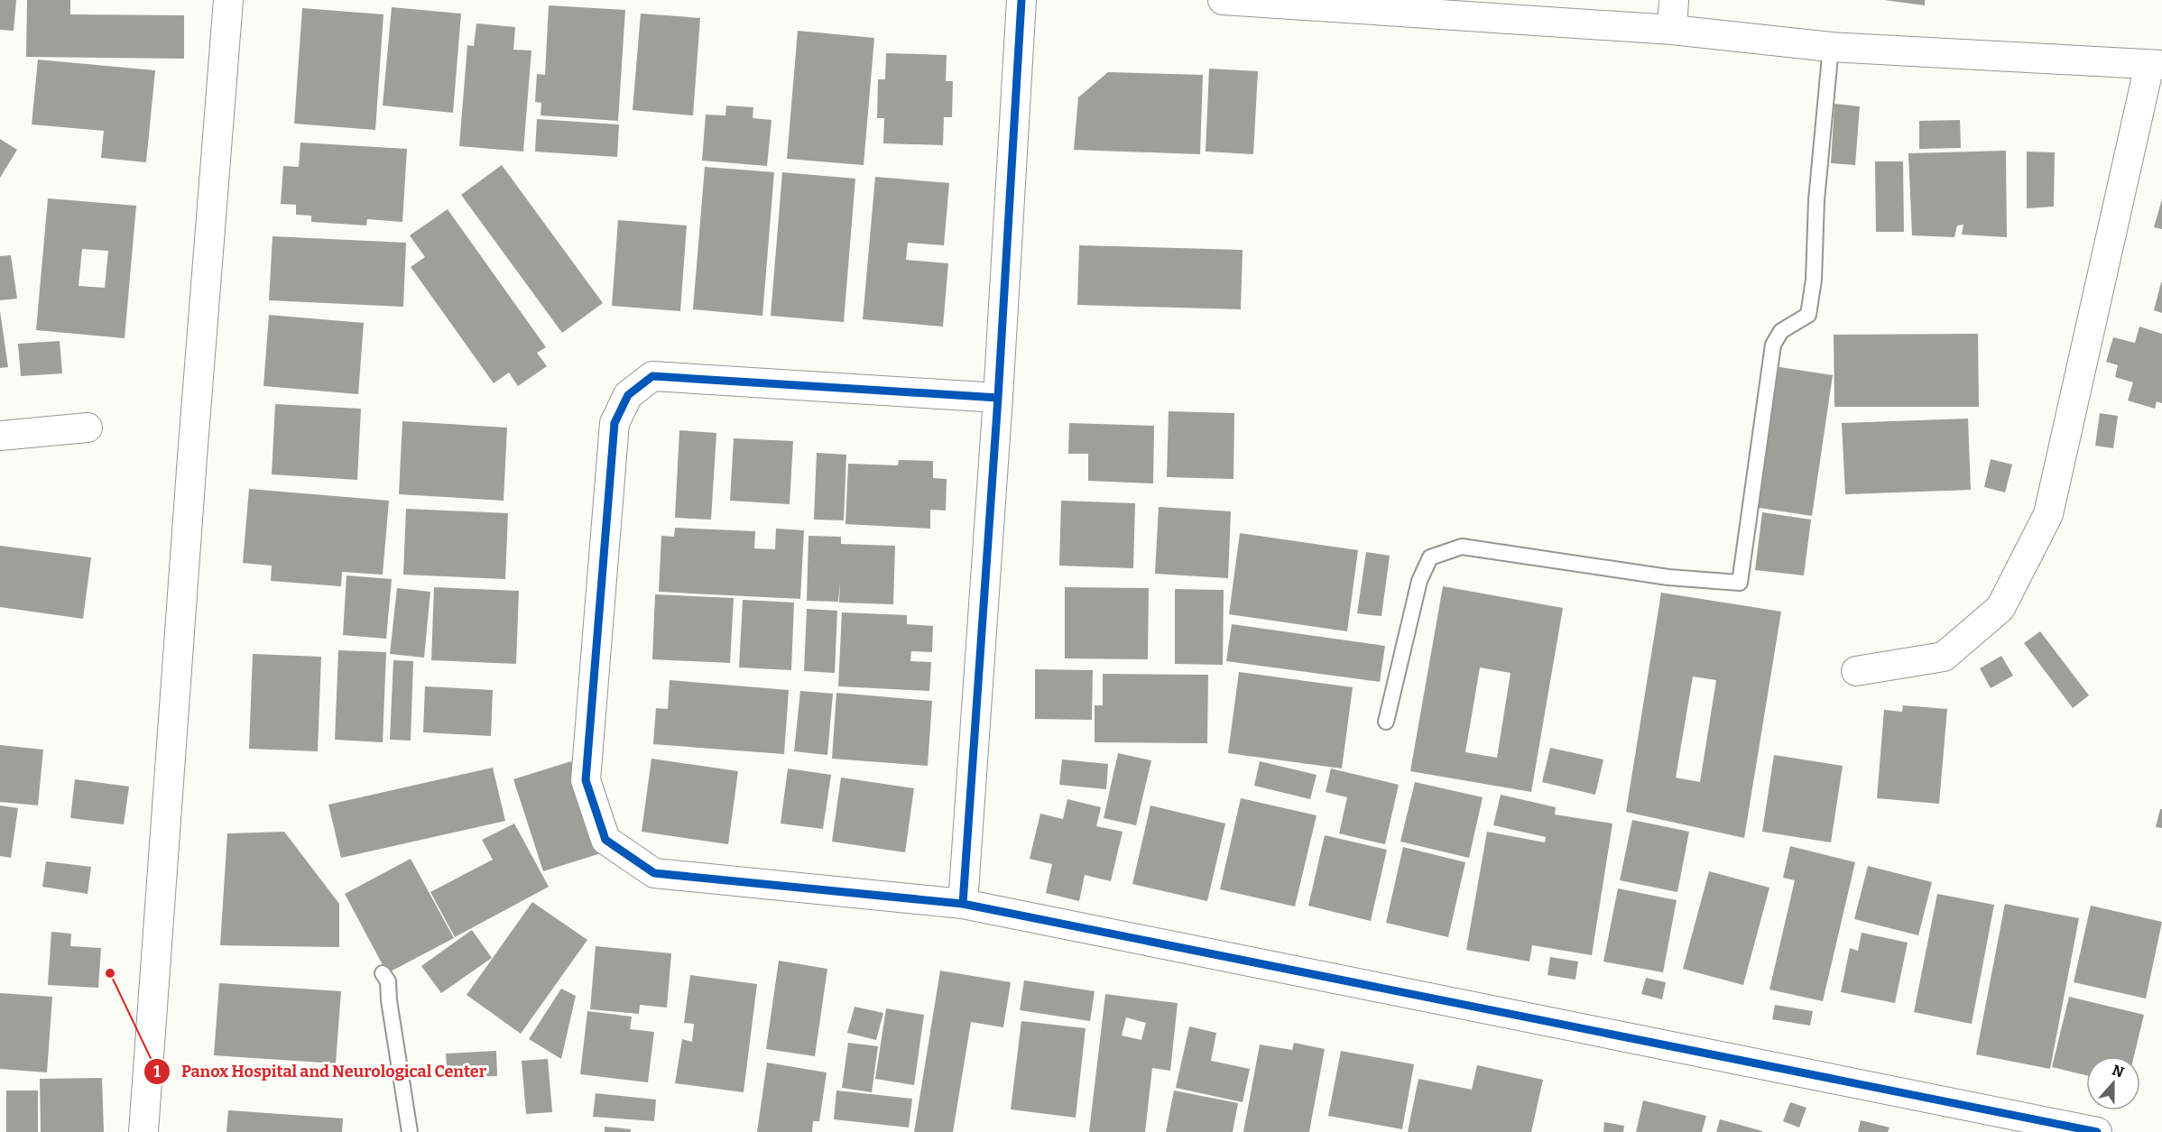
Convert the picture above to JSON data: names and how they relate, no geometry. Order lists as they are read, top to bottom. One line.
{"places":["Panox Hospital and Neurological Center"],"north":"top"}
